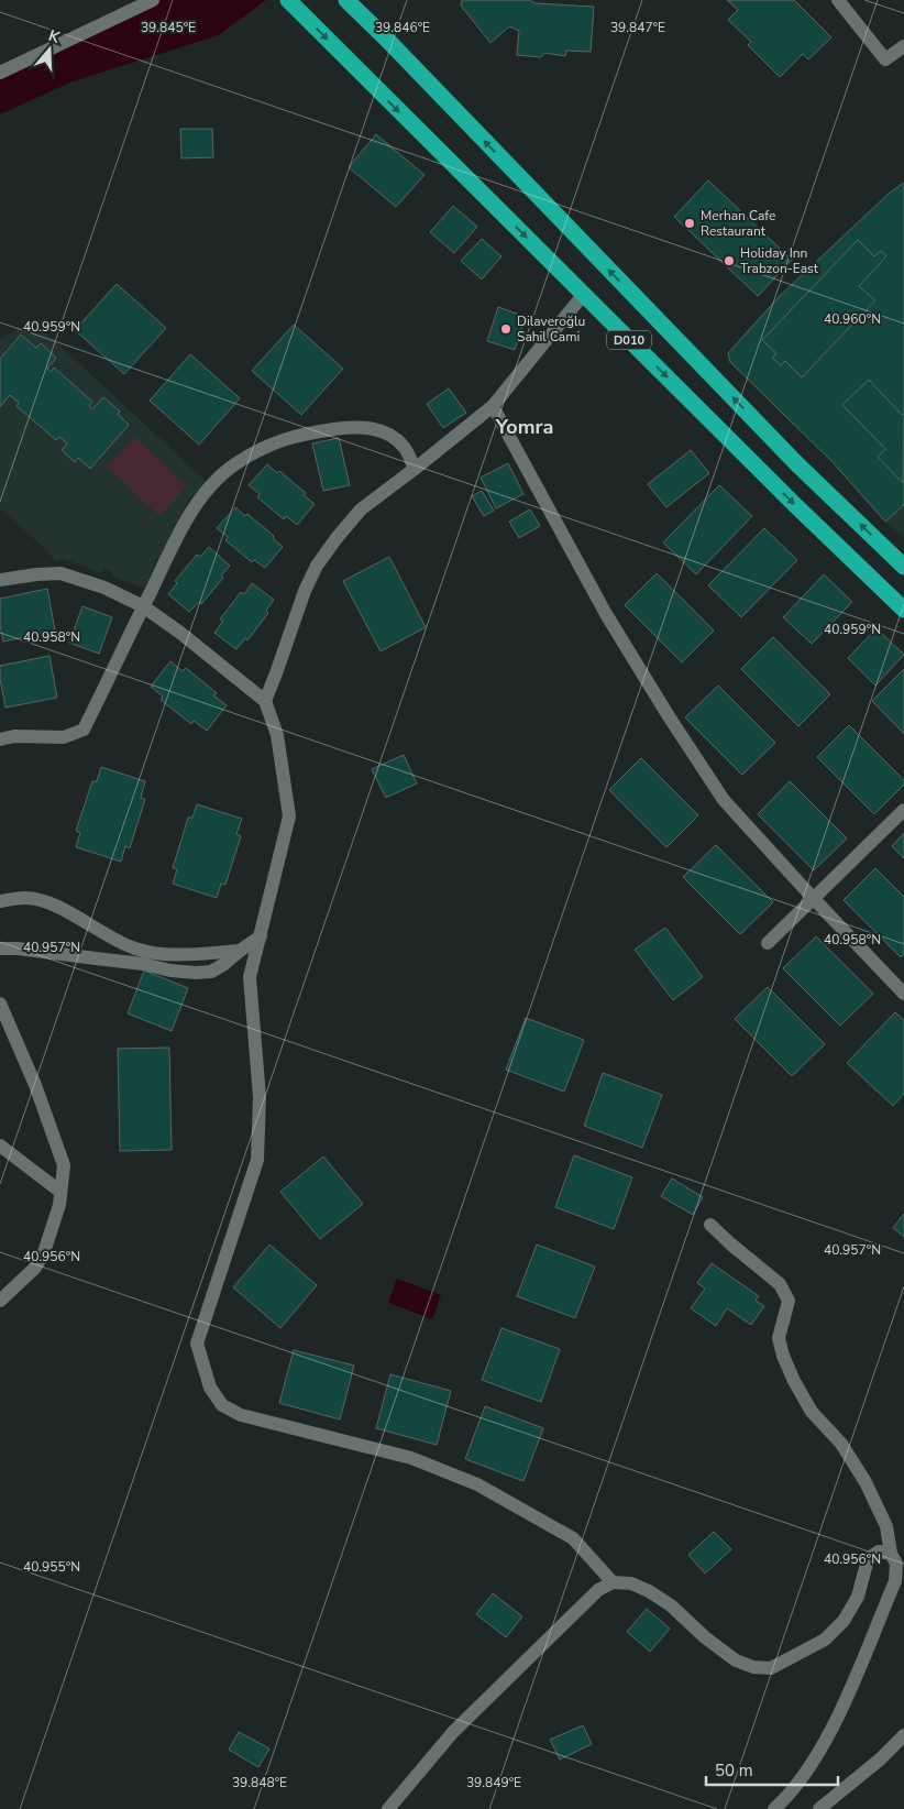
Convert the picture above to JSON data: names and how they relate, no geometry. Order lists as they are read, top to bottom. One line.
{"streets":{"highway":["D010"]},"districts":["Yomra"],"places":["Merhan Cafe Restaurant","Holiday Inn Trabzon-East","Dilaveroğlu Sahil Cami"],"scale_bar":"50 m","north":"top","coordinates":["39.847°E","39.845°E","39.846°E","40.960°N","40.959°N","40.958°N","40.957°N","40.956°N","40.955°N","39.848°E","39.849°E"]}
